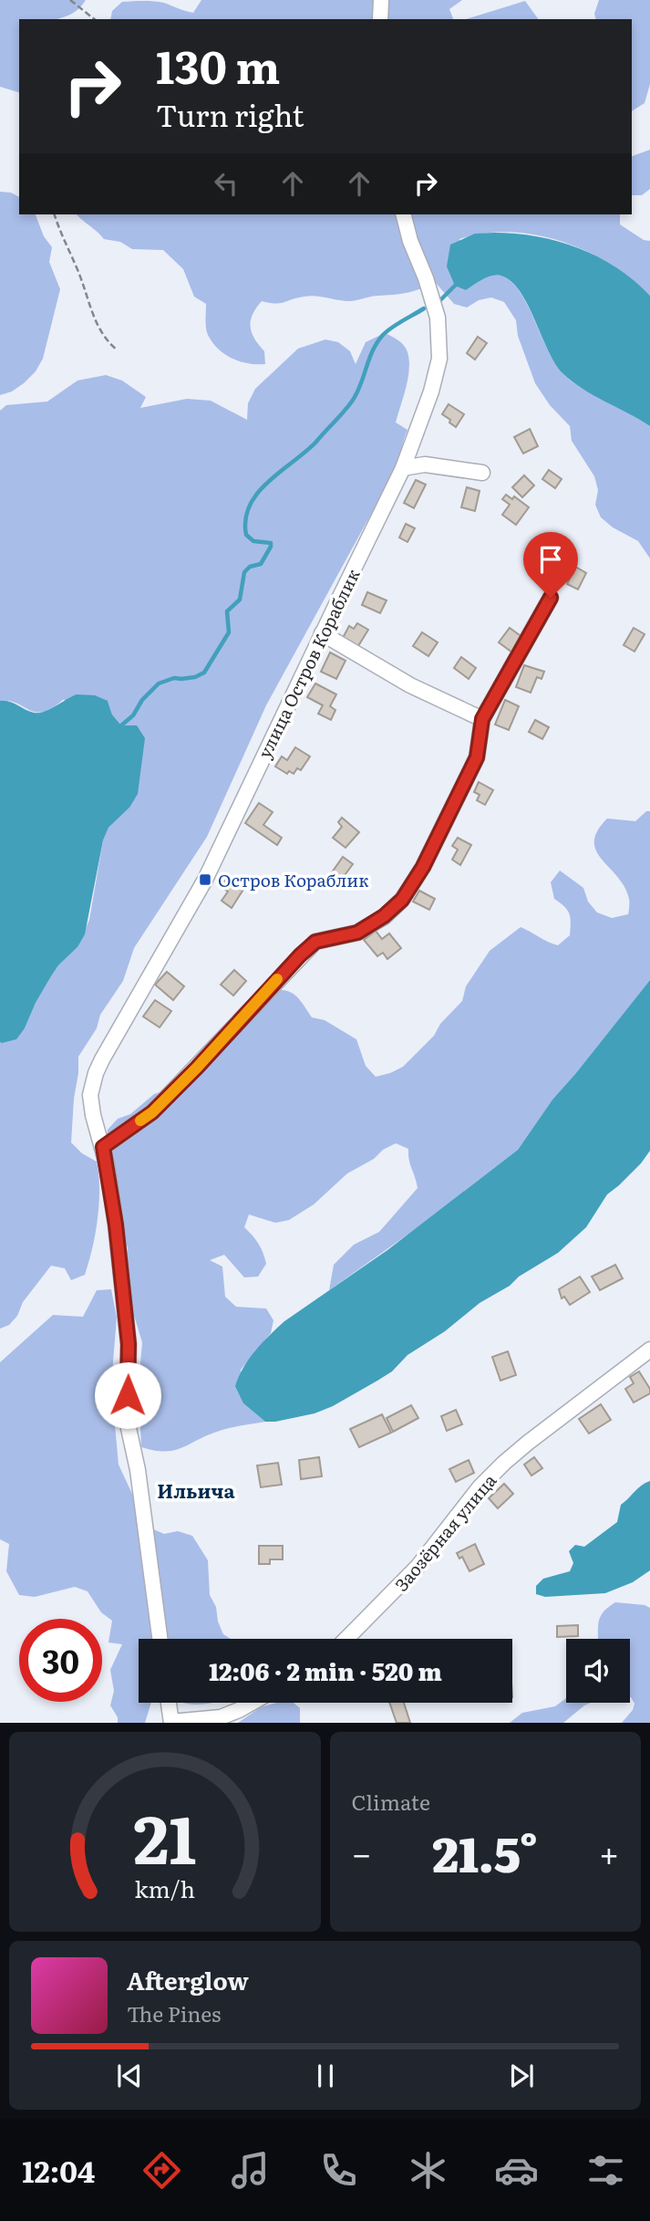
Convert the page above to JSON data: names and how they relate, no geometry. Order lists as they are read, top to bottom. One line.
{"streets":{"street":["улица Остров Кораблик","Заозёрная улица"]},"districts":["Ильича"],"places":{"transit":["Остров Кораблик"]},"page":{"turn":["130 m","Turn right"],"limit":"30","trip":"12:06 · 2 min · 520 m","tile":"Climate","heat":["−","21.5°","+"],"song":["Afterglow","The Pines"],"tabs":"12:04","gauge":["21","km/h"]}}
